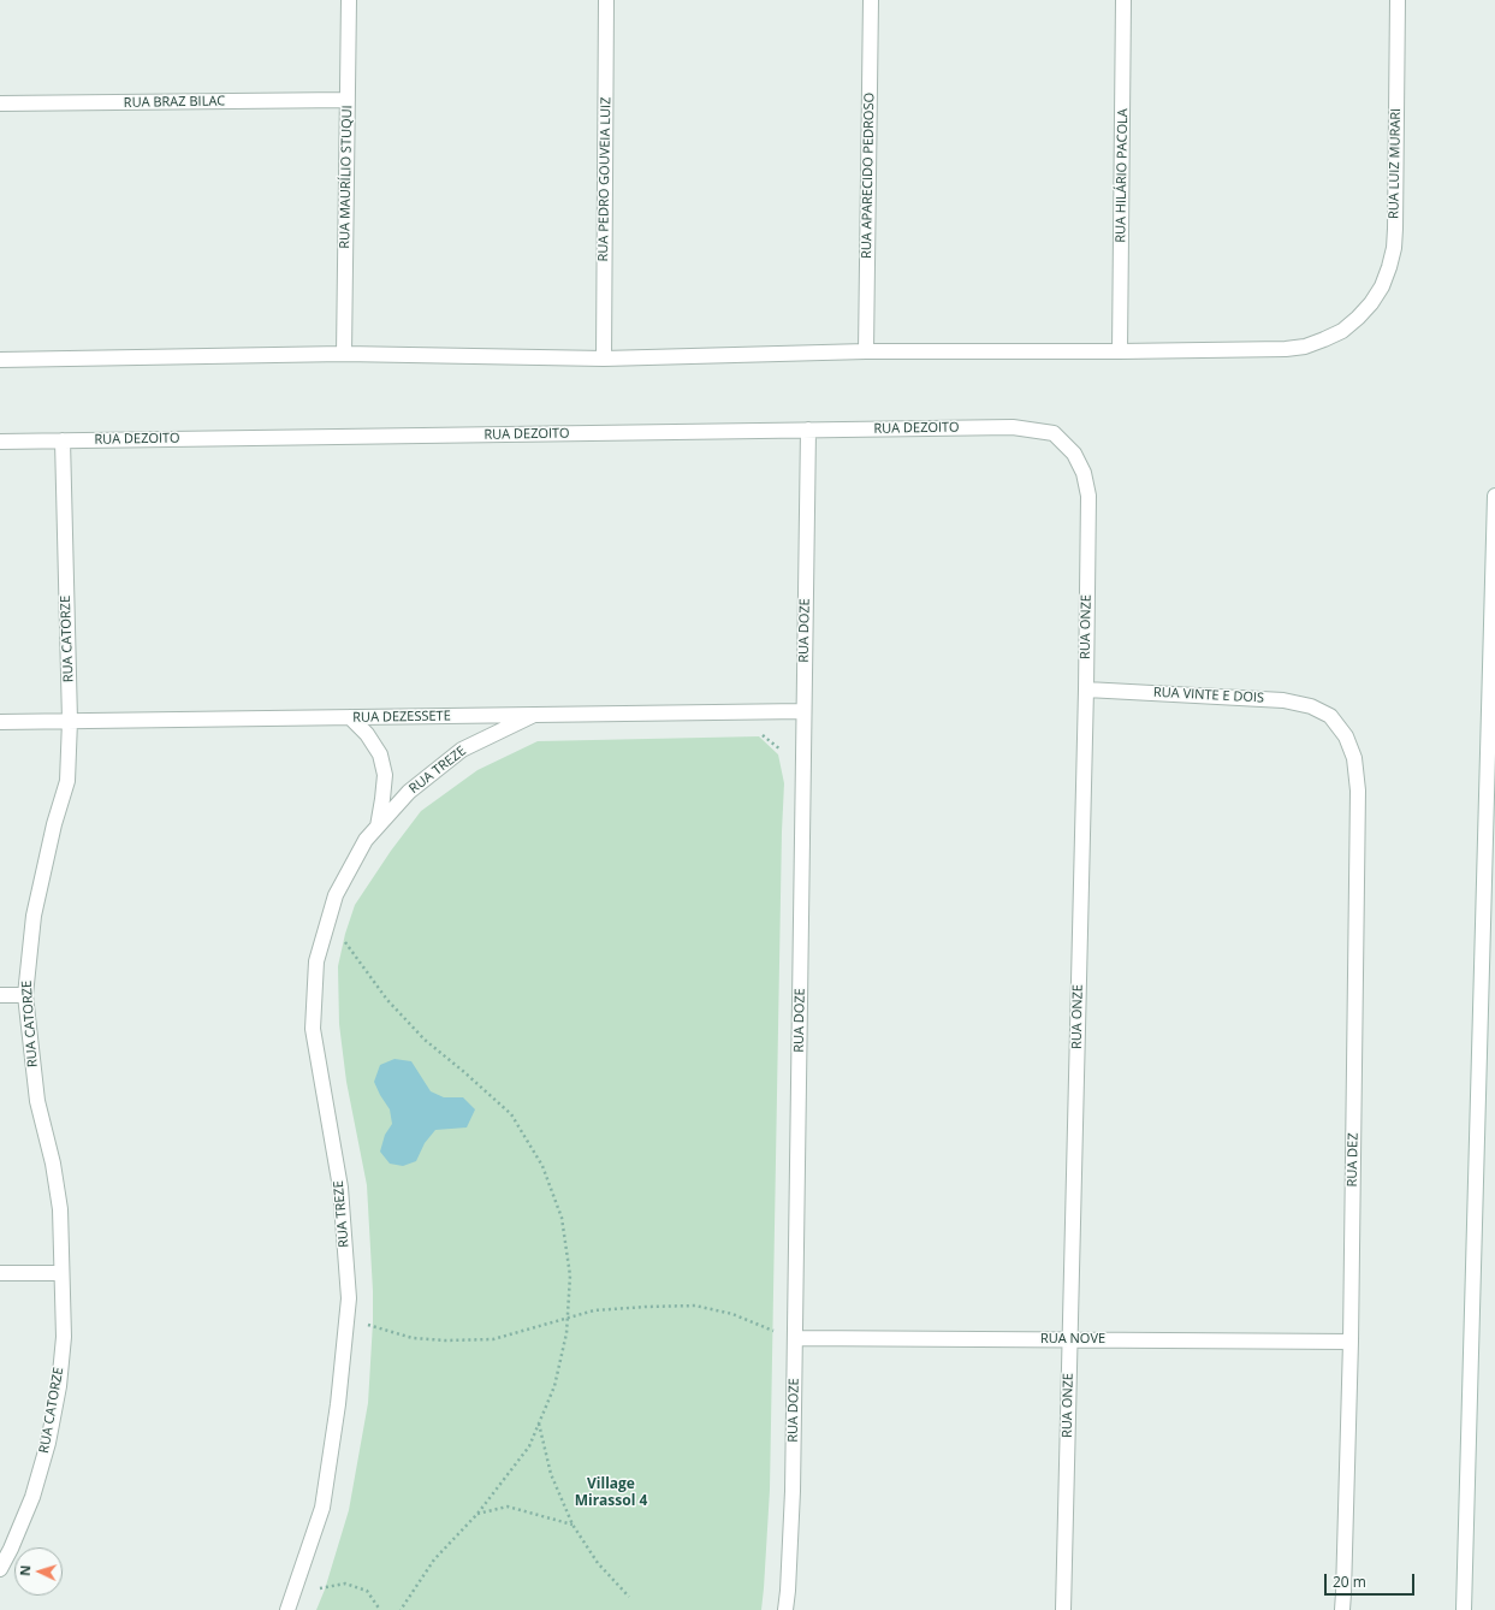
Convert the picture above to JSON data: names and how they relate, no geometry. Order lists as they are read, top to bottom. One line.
{"streets":{"street":["RUA BRAZ BILAC","RUA LUIZ MURARI","RUA APARECIDO PEDROSO","RUA HILÁRIO PACOLA","RUA MAURÍLIO STUQUI","RUA PEDRO GOUVEIA LUIZ","RUA DEZOITO","RUA ONZE","RUA DOZE","RUA CATORZE","RUA VINTE E DOIS","RUA DEZESSETE","RUA TREZE","RUA DEZ","RUA NOVE"]},"crossings":[["RUA BRAZ BILAC","RUA MAURÍLIO STUQUI"],["RUA LUIZ MURARI","RUA APARECIDO PEDROSO"],["RUA LUIZ MURARI","RUA HILÁRIO PACOLA"],["RUA LUIZ MURARI","RUA MAURÍLIO STUQUI"],["RUA LUIZ MURARI","RUA PEDRO GOUVEIA LUIZ"],["RUA DEZOITO","RUA ONZE"],["RUA DEZOITO","RUA DOZE"],["RUA DEZOITO","RUA CATORZE"],["RUA ONZE","RUA VINTE E DOIS"],["RUA ONZE","RUA NOVE"],["RUA DOZE","RUA DEZESSETE"],["RUA DOZE","RUA NOVE"],["RUA CATORZE","RUA DEZESSETE"],["RUA VINTE E DOIS","RUA DEZ"],["RUA DEZESSETE","RUA TREZE"],["RUA DEZ","RUA NOVE"]],"districts":["Village Mirassol 4"],"scale_bar":"20 m","north":"left"}
